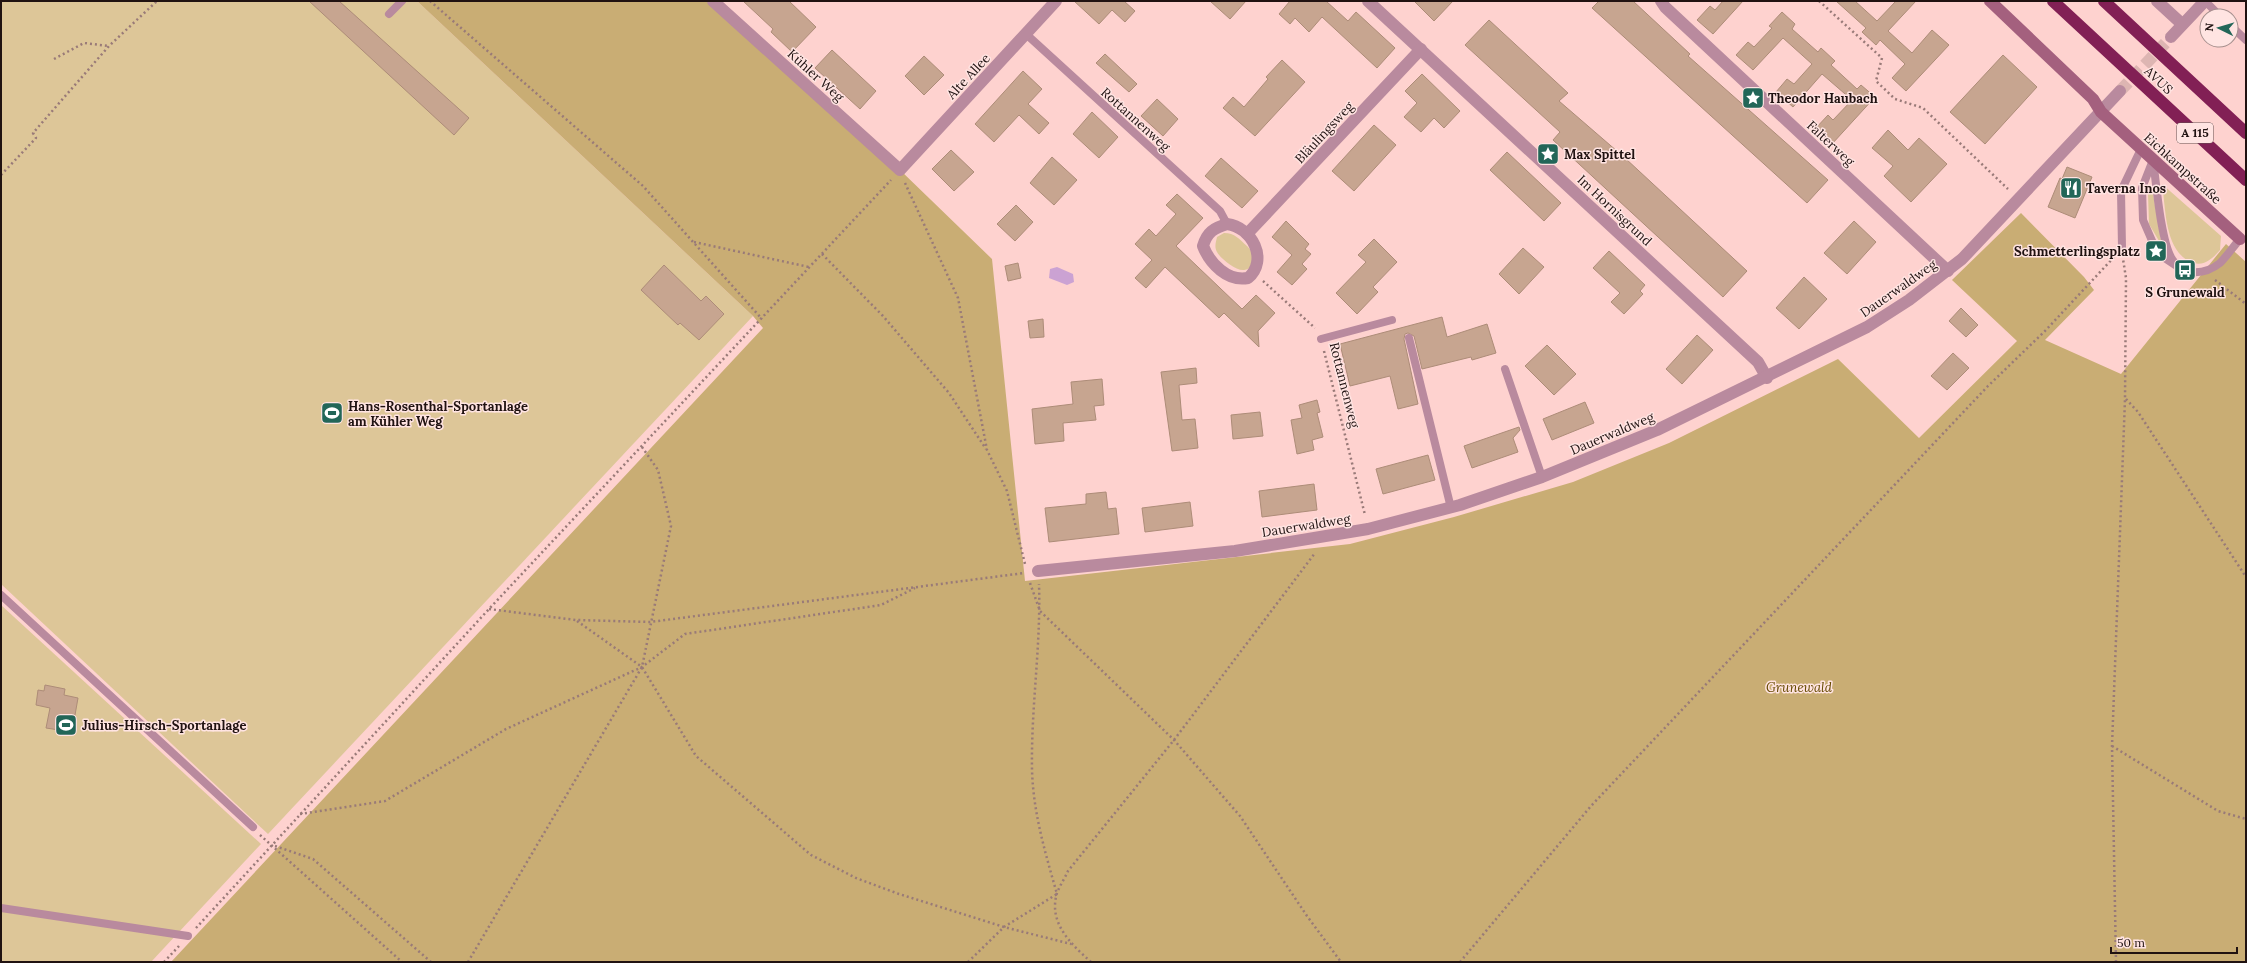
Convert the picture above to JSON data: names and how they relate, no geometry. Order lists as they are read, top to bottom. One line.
{"streets":{"highway":["AVUS","A 115"],"street":["Kühler Weg","Alte Allee","Bläulingsweg","Falterweg","Eichkampstraße","Im Hornisgrund","Dauerwaldweg"],"lane":["Rottannenweg"]},"crossings":[["Kühler Weg","Alte Allee"],["Alte Allee","Rottannenweg"],["Rottannenweg","Bläulingsweg"],["Rottannenweg","Dauerwaldweg"],["Bläulingsweg","Im Hornisgrund"],["Falterweg","Dauerwaldweg"],["Eichkampstraße","Dauerwaldweg"],["Im Hornisgrund","Dauerwaldweg"]],"parks":["Grunewald"],"places":{"place":["Theodor Haubach","Max Spittel","Schmetterlingsplatz"],"restaurant":["Taverna Inos"],"bus stop":["S Grunewald"],"sports":["Hans-Rosenthal-Sportanlage am Kühler Weg","Julius-Hirsch-Sportanlage"]},"scale_bar":"50 m","north":"left"}
